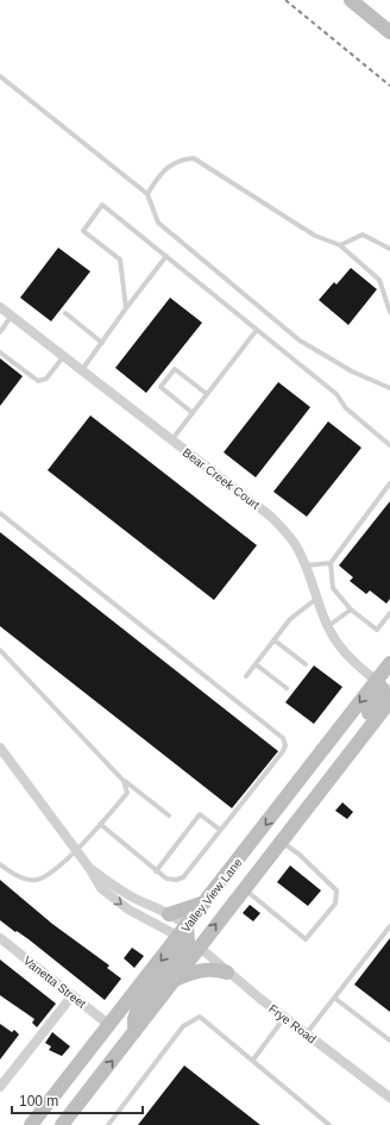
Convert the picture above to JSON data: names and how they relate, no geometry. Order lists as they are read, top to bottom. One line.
{"streets":{"main road":["Valley View Lane"],"street":["Bear Creek Court","Vanetta Street","Frye Road"]},"crossings":[["Bear Creek Court","Valley View Lane"],["Valley View Lane","Vanetta Street"],["Valley View Lane","Frye Road"]],"scale_bar":"100 m"}
